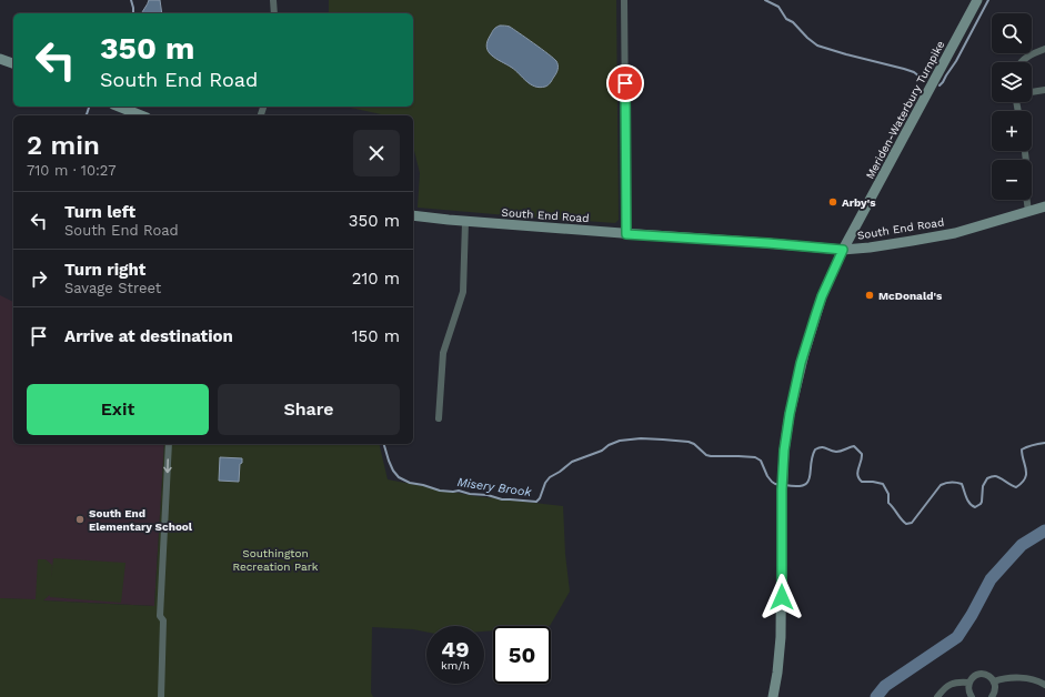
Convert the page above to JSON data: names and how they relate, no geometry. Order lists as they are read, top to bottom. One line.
{"streets":{"main road":["Meriden-Waterbury Turnpike","South End Road"]},"crossings":[["Meriden-Waterbury Turnpike","South End Road"]],"water":["Misery Brook"],"parks":["Southington Recreation Park"],"places":["Arby's","McDonald's","South End Elementary School"],"page":{"map_buttons":["+","−"],"turn":["350 m","South End Road"],"heading":["2 min","710 m · 10:27"],"list":[{"name":"Turn left","note":"South End Road","value":"350 m"},{"name":"Turn right","note":"Savage Street","value":"210 m"},{"name":"Arrive at destination","value":"150 m"}],"buttons":["Exit","Share"],"speed":"49 km/h","limit":"50"}}
